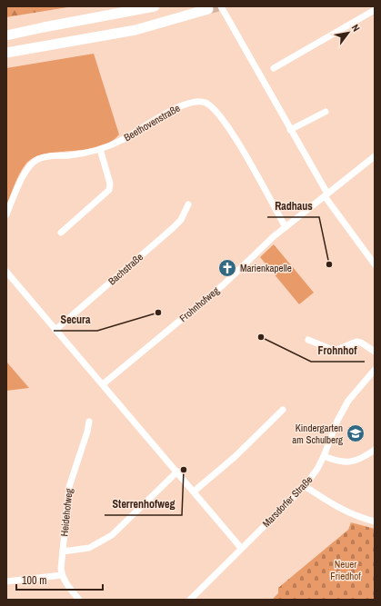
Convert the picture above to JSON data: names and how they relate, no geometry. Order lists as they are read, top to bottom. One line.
{"streets":{"street":["Beethovenstraße","Bachstraße","Frohnhofweg","Marsdorfer Straße","Heidehofweg"]},"crossings":[["Beethovenstraße","Frohnhofweg"]],"parks":["Neuer Friedhof"],"places":{"other":["Radhaus","Secura","Frohnhof","Sterrenhofweg"],"church":["Marienkapelle"],"school or university":["Kindergarten am Schulberg"]},"scale_bar":"100 m","north":"top right"}
